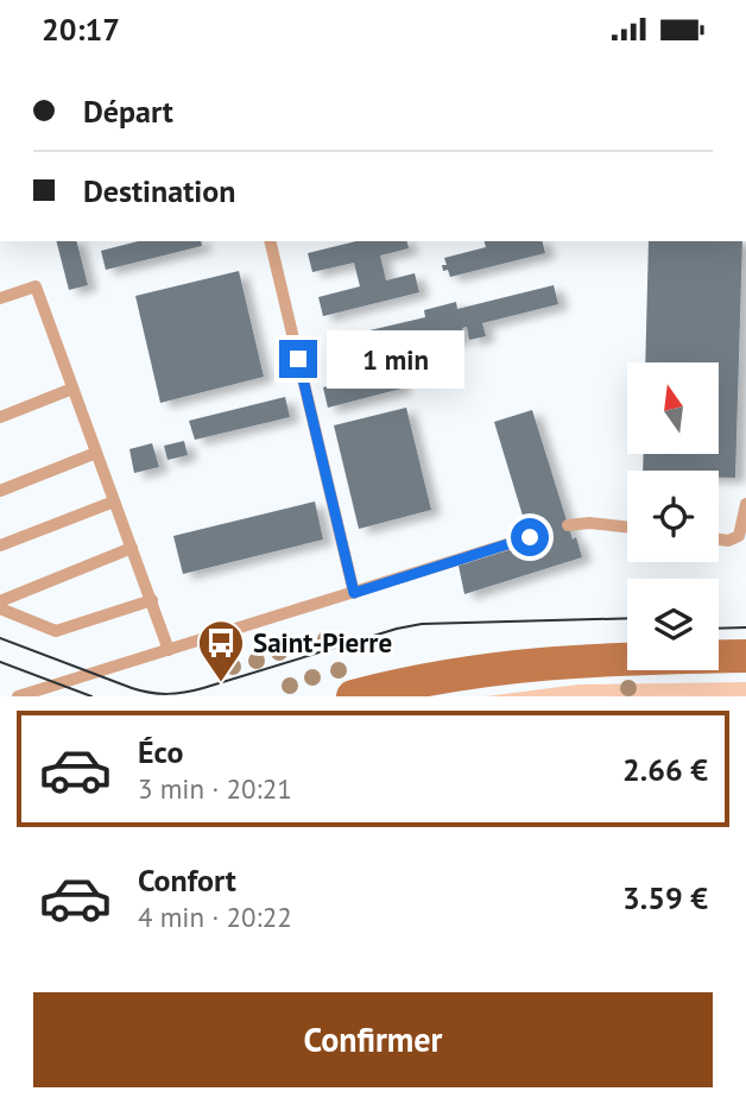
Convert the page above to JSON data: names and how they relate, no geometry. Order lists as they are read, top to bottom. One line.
{"places":{"bus stop":["Saint-Pierre"]},"north":"top","page":{"status":"20:17","banner":["Départ","Destination"],"bubble":"1 min","list":[{"name":"Éco","note":"3 min · 20:21","value":"2.66 €"},{"name":"Confort","note":"4 min · 20:22","value":"3.59 €"}],"buttons":"Confirmer"}}
